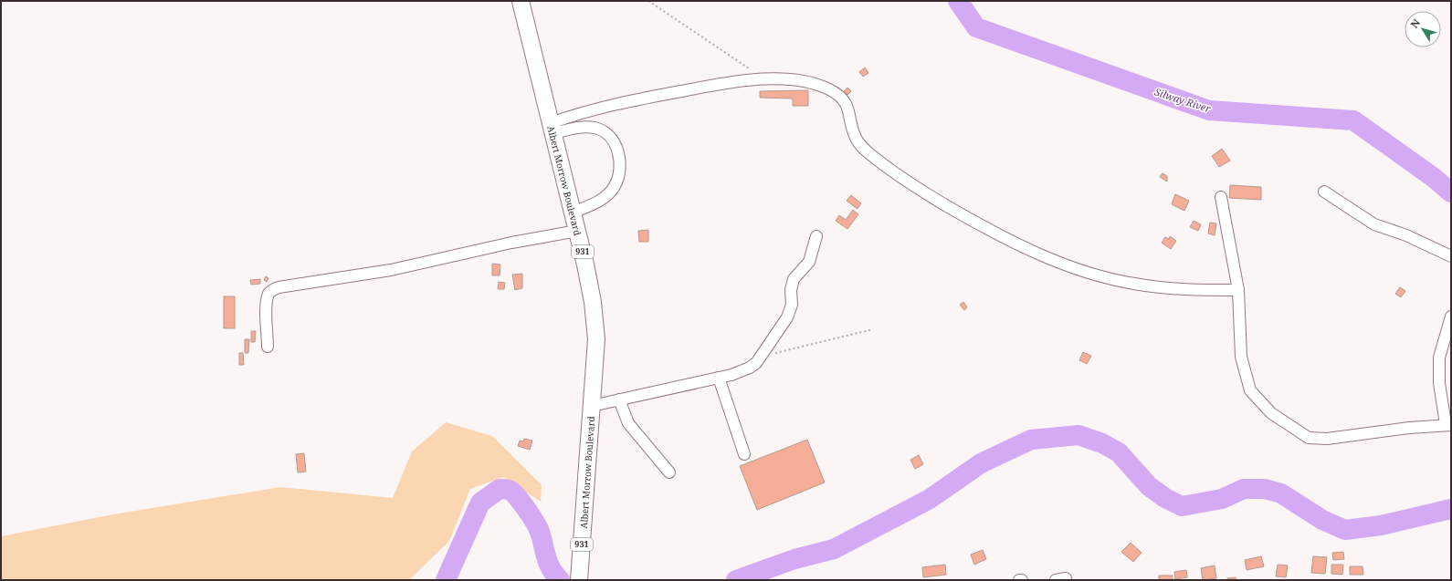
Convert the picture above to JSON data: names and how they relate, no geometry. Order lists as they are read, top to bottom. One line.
{"streets":{"highway":["Albert Morrow Boulevard","931"]},"water":["Silway River"],"north":"top left"}
